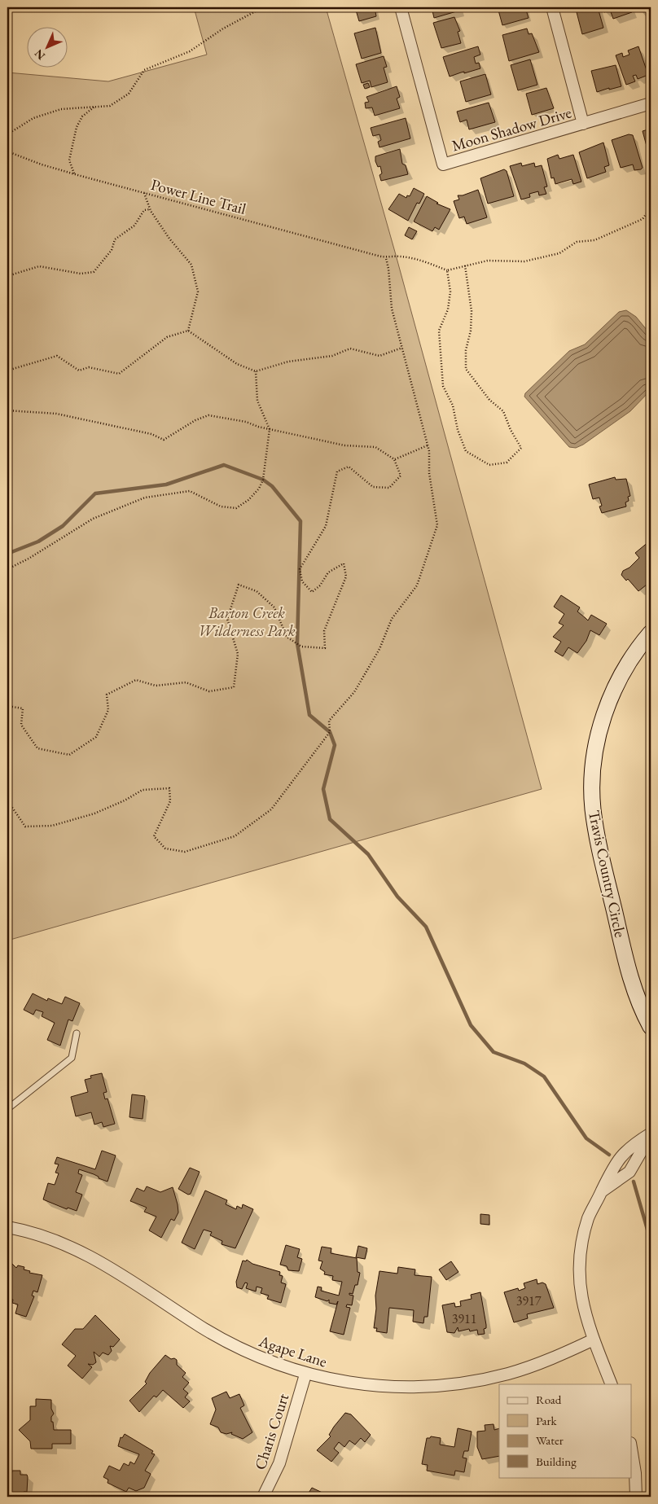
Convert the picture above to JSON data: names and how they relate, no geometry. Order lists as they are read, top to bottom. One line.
{"streets":{"street":["Moon Shadow Drive","Travis Country Circle","Agape Lane","Charis Court"],"path":["Power Line Trail"]},"crossings":[["Agape Lane","Charis Court"]],"parks":["Barton Creek Wilderness Park"],"house_numbers":["3917","3911"],"legend":["Road","Park","Water","Building"],"north":"bottom left"}
